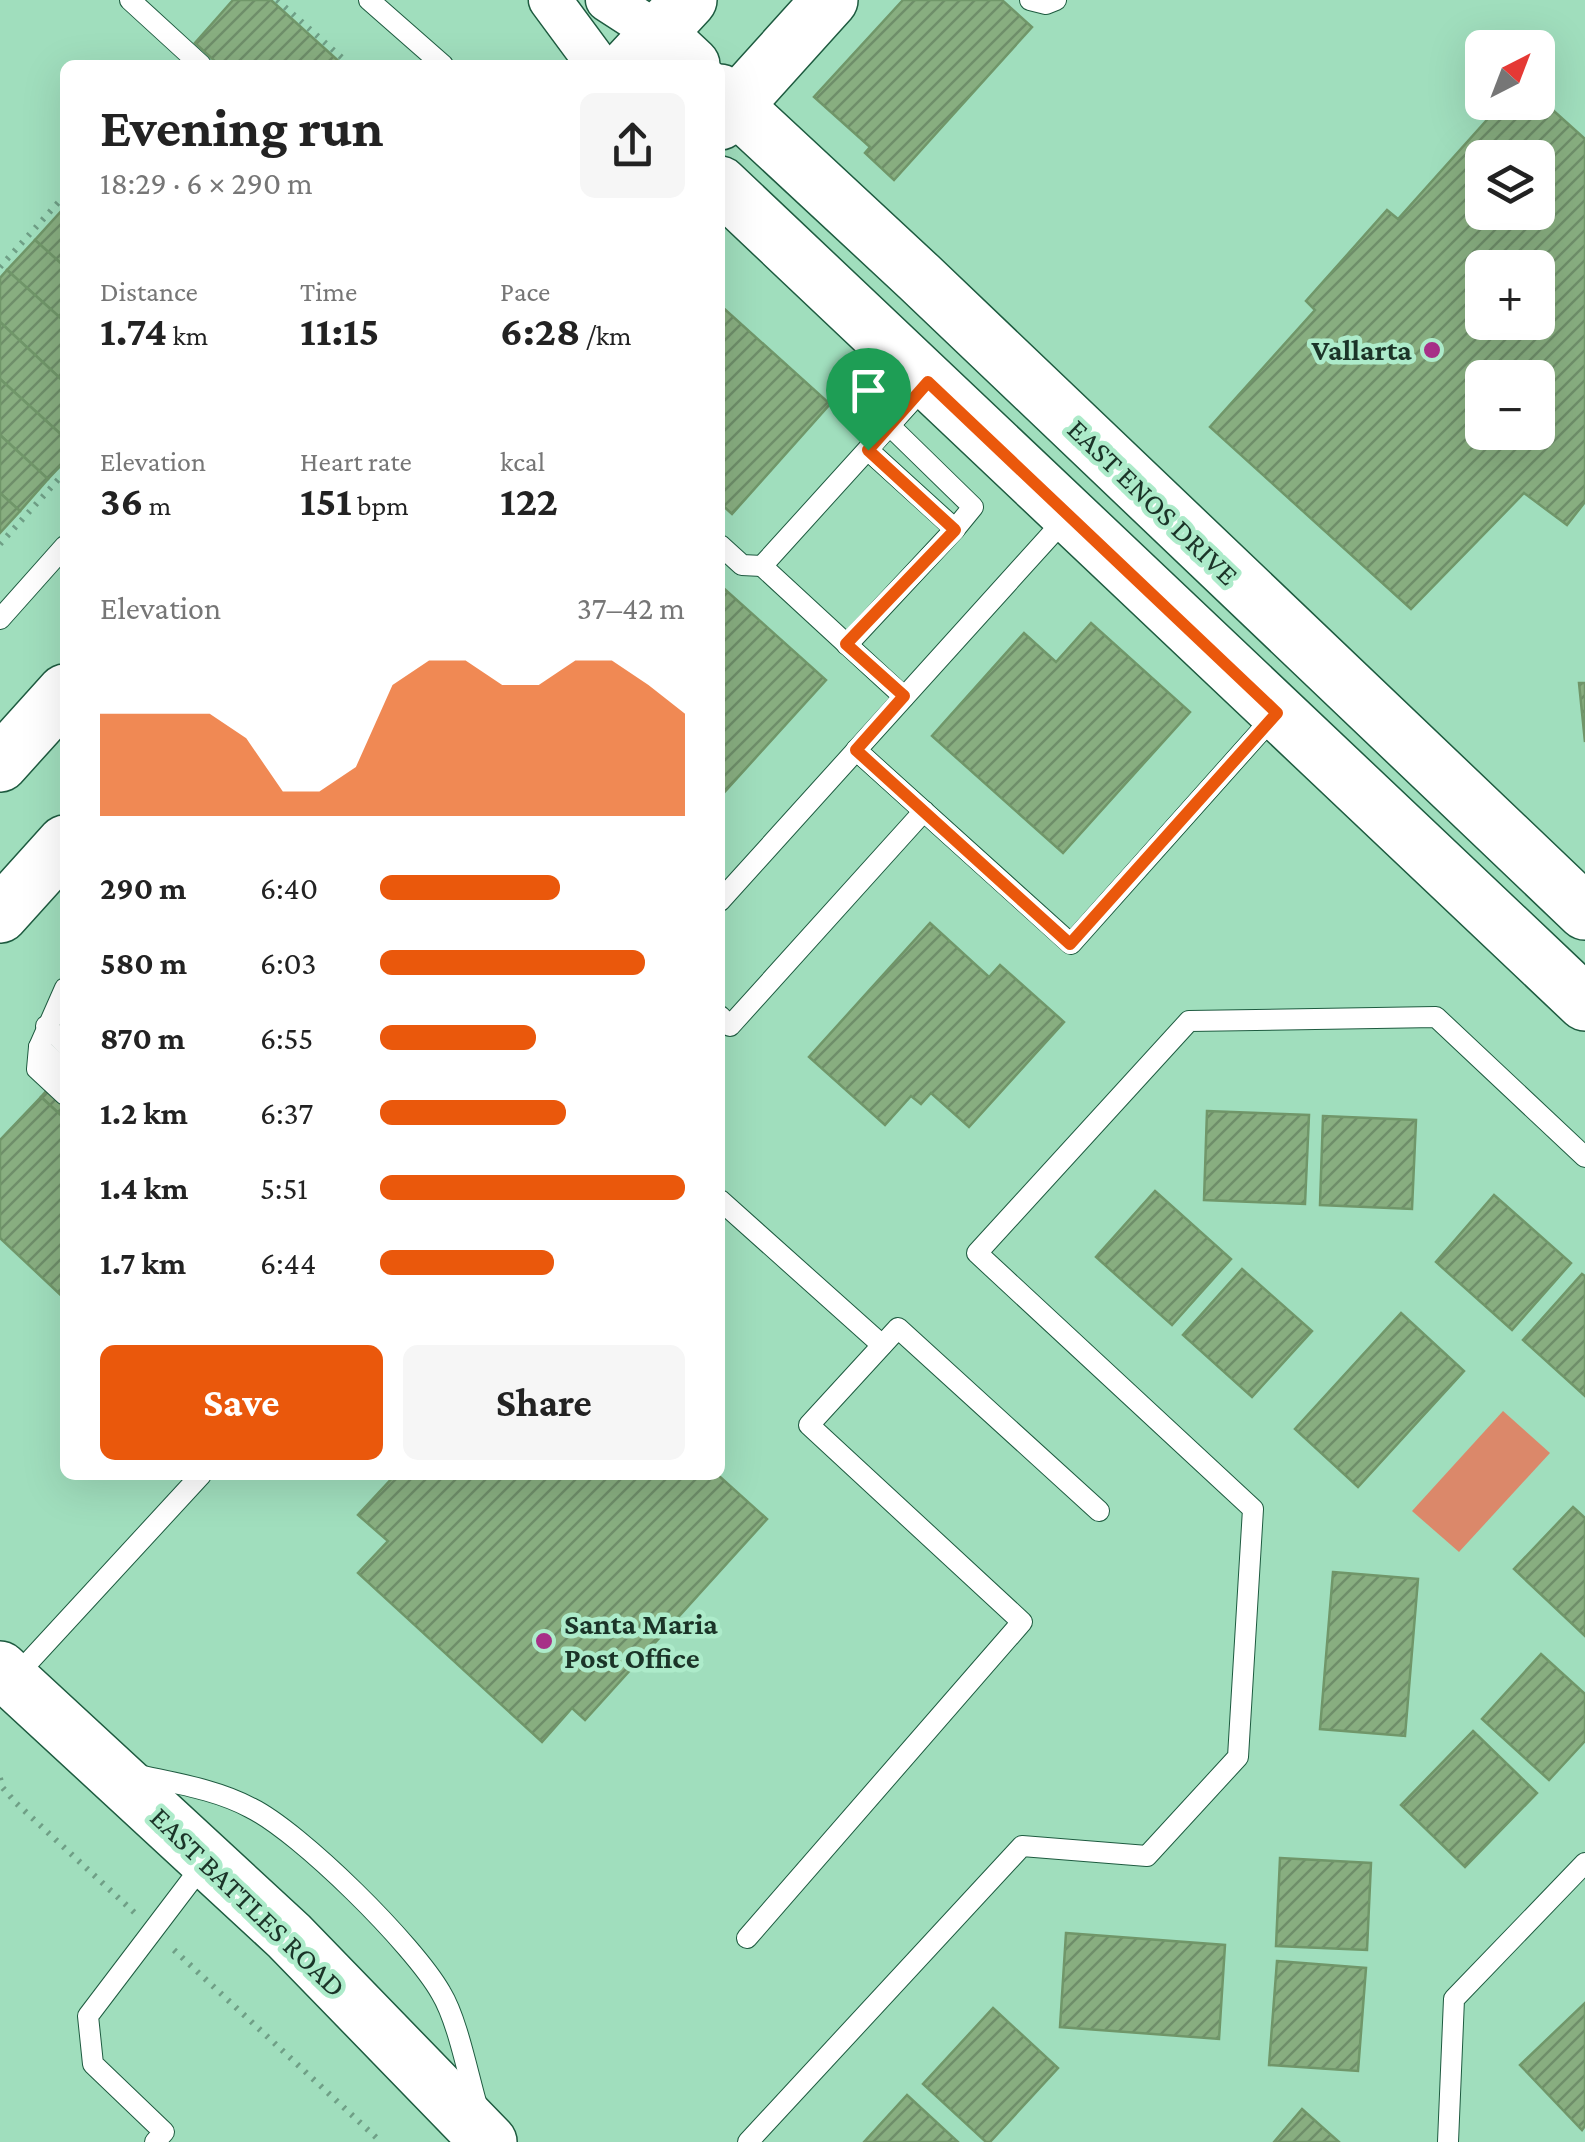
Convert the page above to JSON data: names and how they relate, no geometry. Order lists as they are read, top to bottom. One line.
{"streets":{"street":["EAST ENOS DRIVE","EAST BATTLES ROAD"]},"places":["Vallarta","Santa Maria Post Office"],"north":"top right","page":{"map_buttons":["+","−"],"heading":["Evening run","18:29 · 6 × 290 m"],"stats":[["Distance","1.74 km"],["Time","11:15"],["Pace","6:28 /km"],["Elevation","36 m"],["Heart rate","151 bpm"],["kcal","122"]],"chart":["Elevation","37–42 m"],"list":[{"name":"290 m","note":"6:40"},{"name":"580 m","note":"6:03"},{"name":"870 m","note":"6:55"},{"name":"1.2 km","note":"6:37"},{"name":"1.4 km","note":"5:51"},{"name":"1.7 km","note":"6:44"}],"buttons":["Save","Share"]}}
